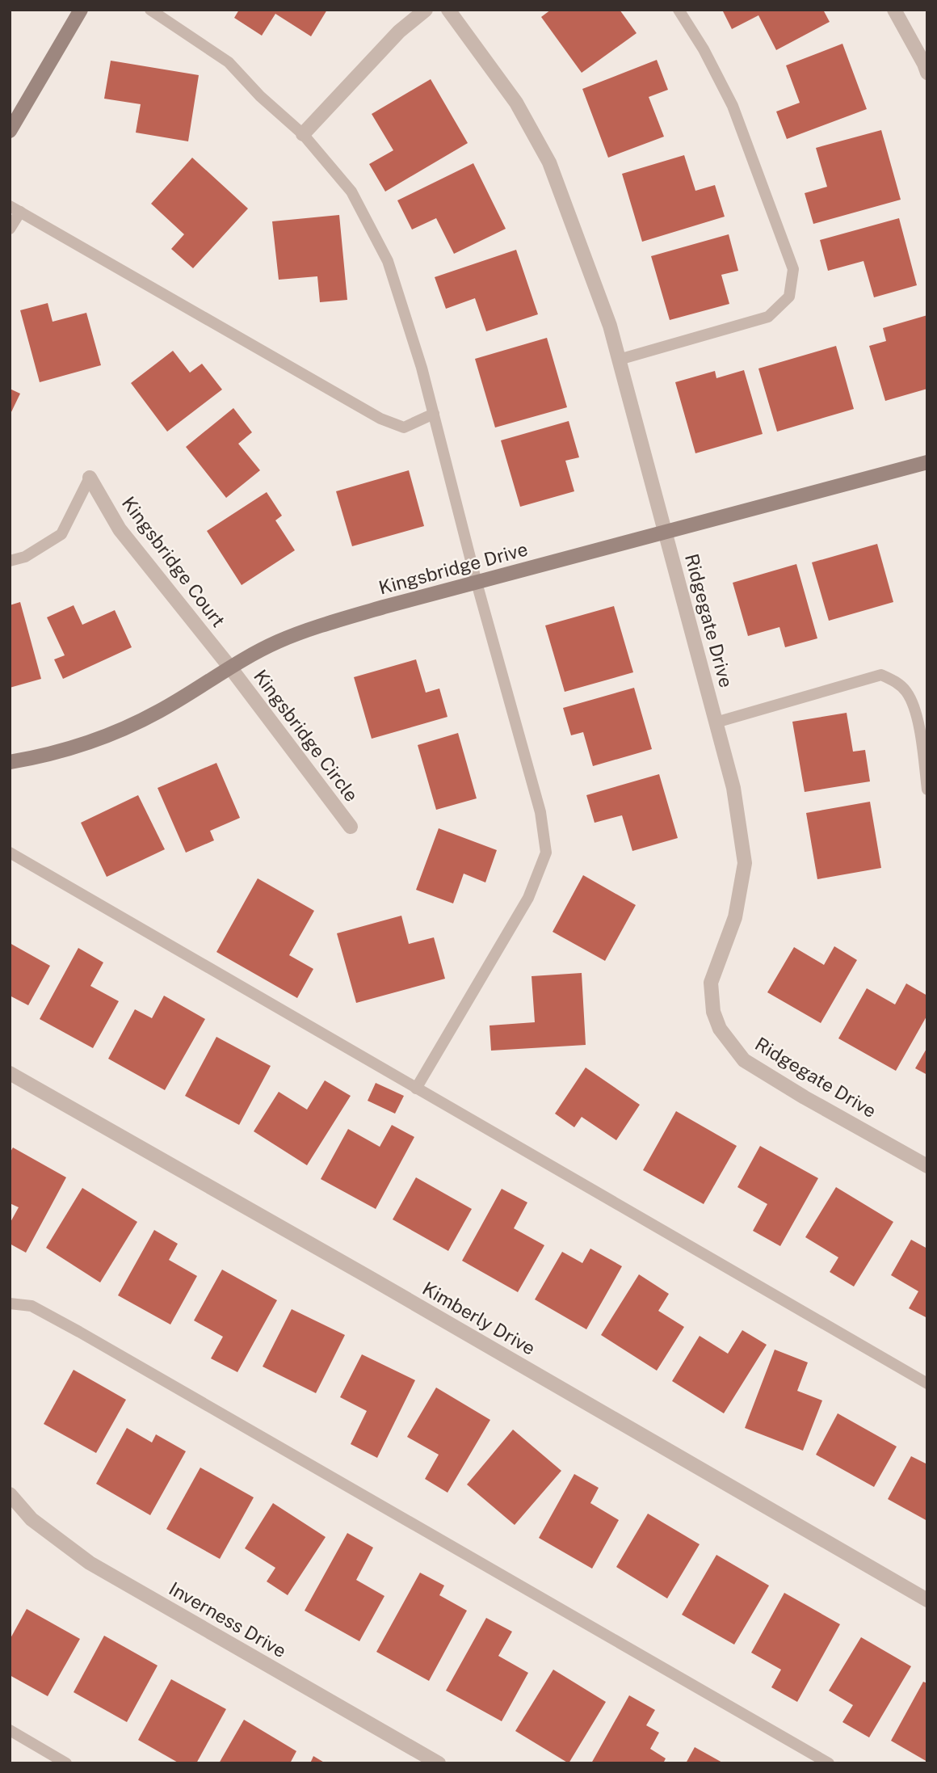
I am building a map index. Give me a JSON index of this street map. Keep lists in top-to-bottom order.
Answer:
{
  "streets": {
    "street": [
      "Kingsbridge Court",
      "Kingsbridge Drive",
      "Ridgegate Drive",
      "Kingsbridge Circle",
      "Kimberly Drive",
      "Inverness Drive"
    ]
  },
  "crossings": [
    ["Kingsbridge Court", "Kingsbridge Drive"],
    ["Kingsbridge Court", "Kingsbridge Circle"],
    ["Kingsbridge Drive", "Ridgegate Drive"],
    ["Kingsbridge Drive", "Kingsbridge Circle"]
  ]
}
